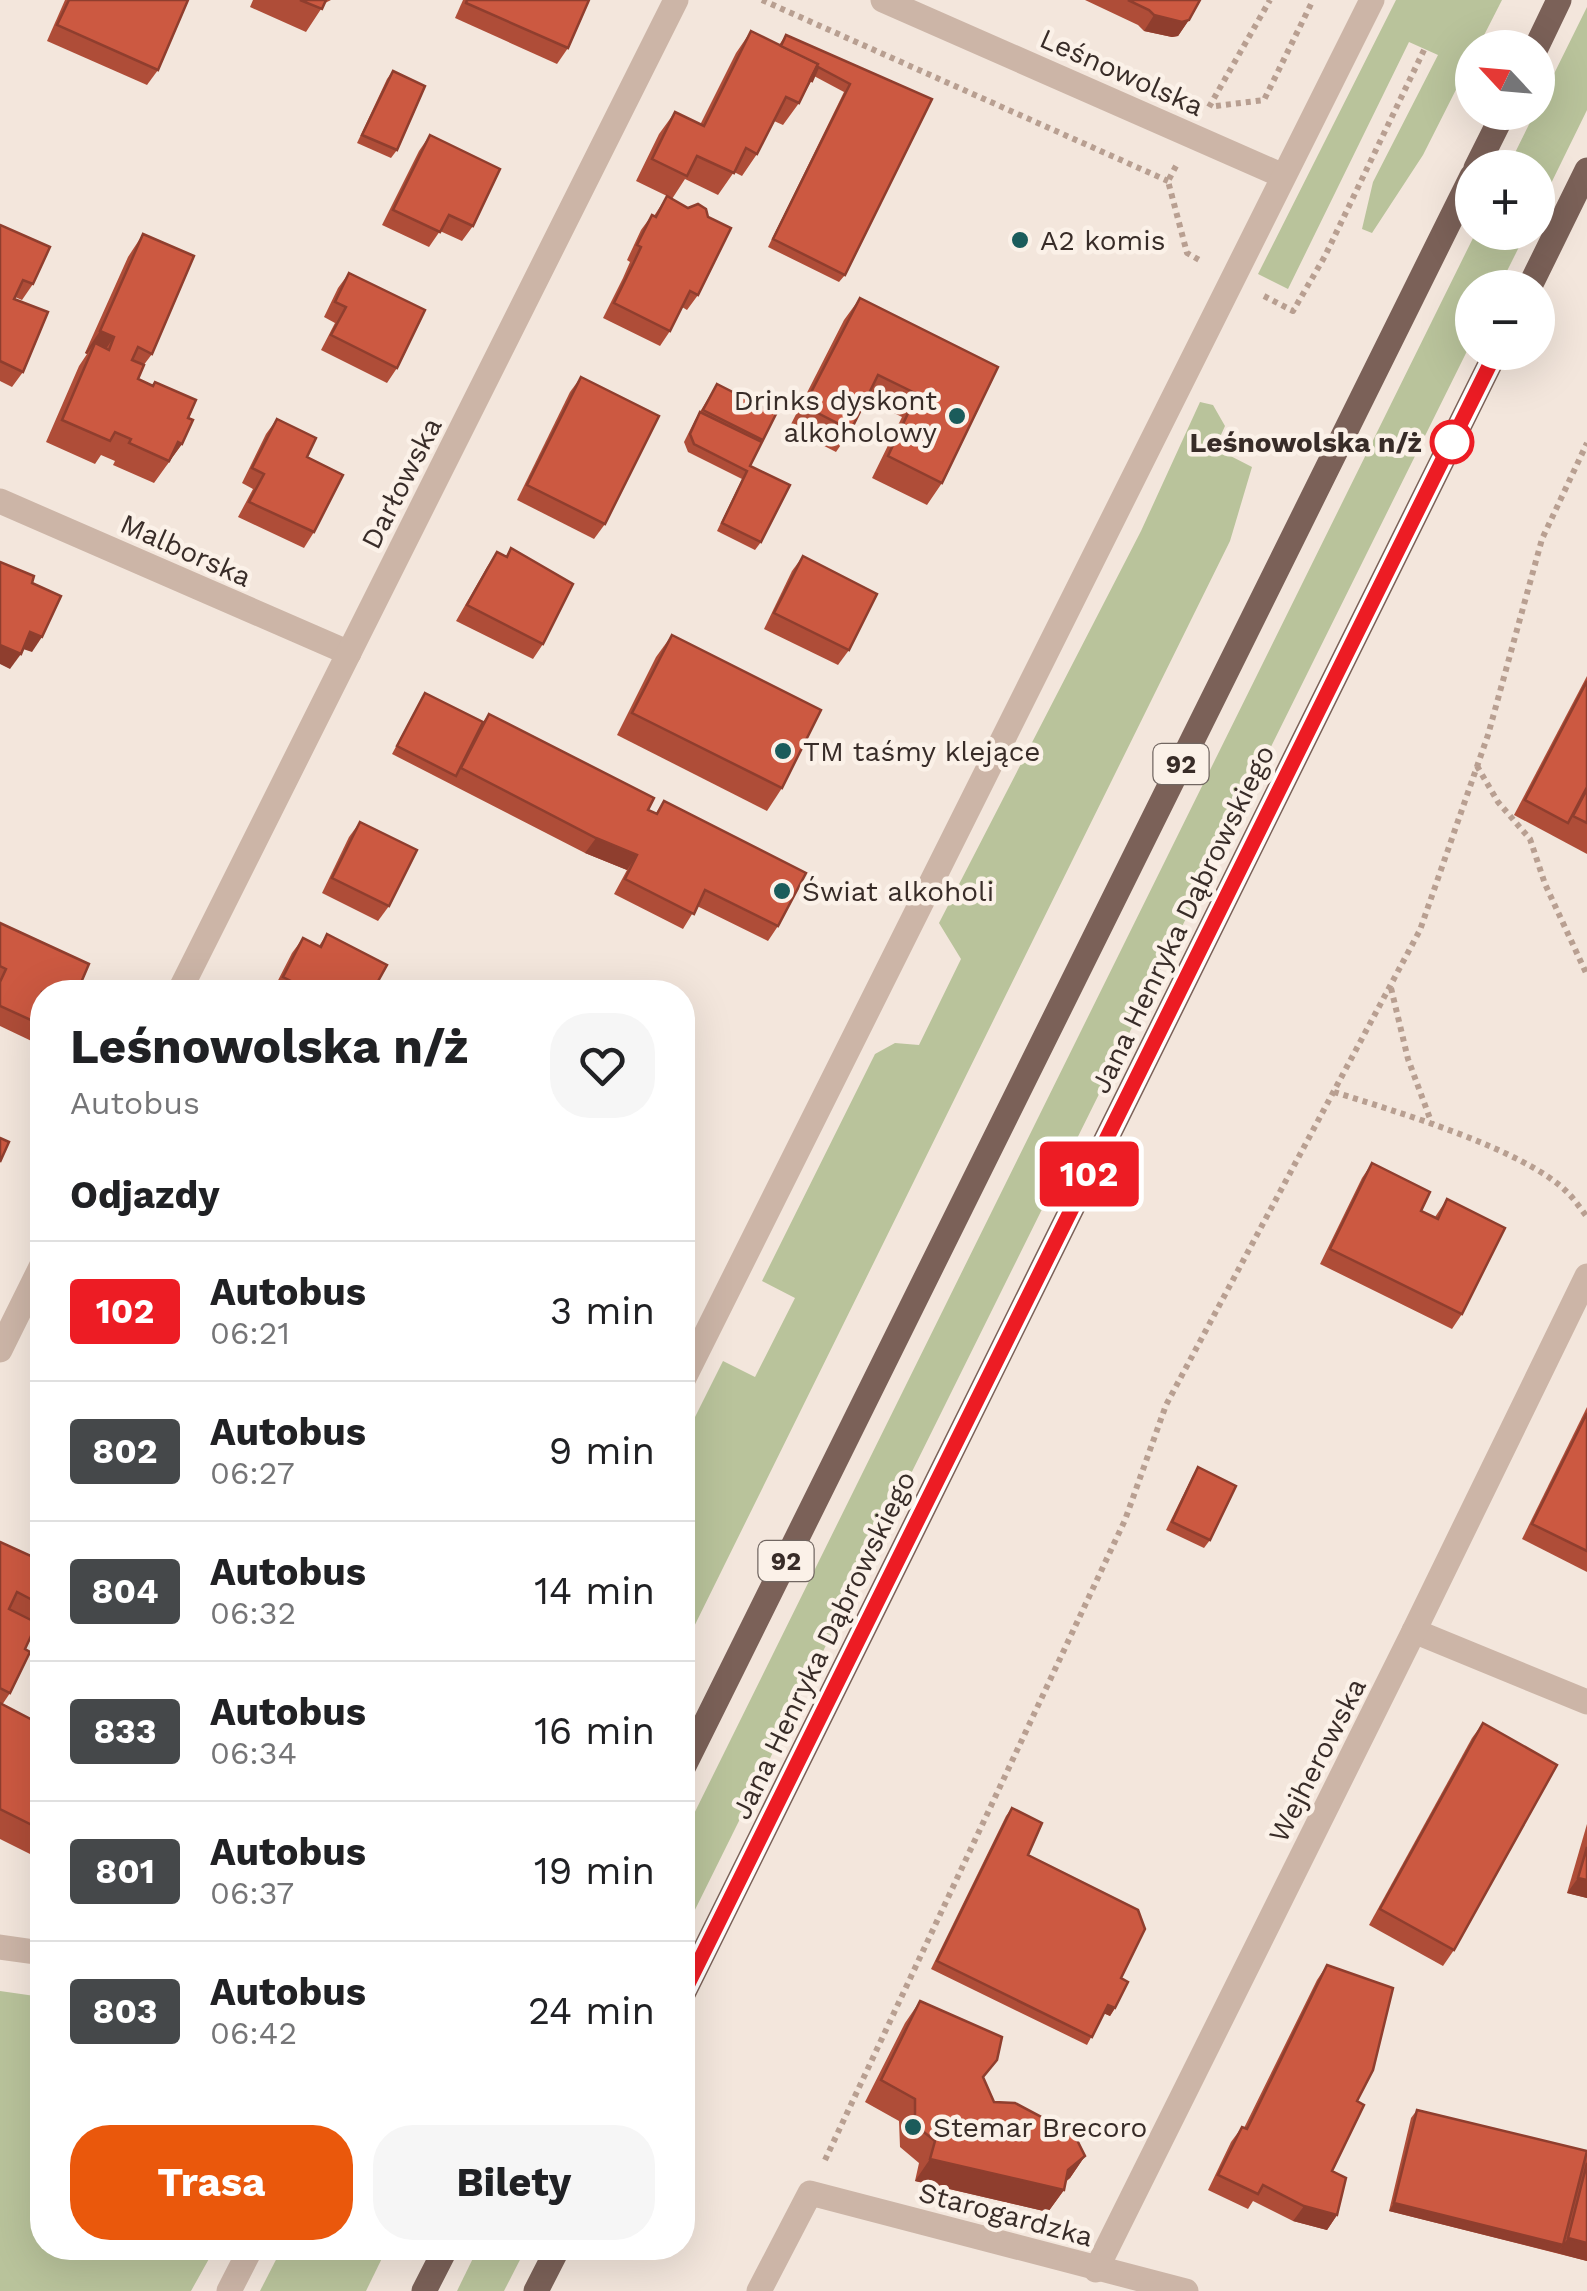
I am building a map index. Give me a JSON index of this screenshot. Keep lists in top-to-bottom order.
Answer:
{
  "streets": {
    "main road": ["92", "Jana Henryka Dąbrowskiego"],
    "street": [
      "Leśnowolska",
      "Darłowska",
      "Malborska",
      "Wejherowska",
      "Starogardzka"
    ]
  },
  "crossings": [
    ["Darłowska", "Malborska"],
    ["Wejherowska", "Starogardzka"]
  ],
  "places": [
    "A2 komis",
    "Drinks dyskont alkoholowy",
    "Leśnowolska n/ż",
    "TM taśmy klejące",
    "Świat alkoholi",
    "Stemar Brecoro"
  ],
  "lines": ["bus line 102"],
  "north": "top left",
  "page": {
    "on_map": "102",
    "map_buttons": ["+", "−"],
    "heading": [
      ["Leśnowolska n/ż", "Autobus"],
      "Odjazdy"
    ],
    "list": [
      {
        "mark": "102",
        "name": "Autobus",
        "note": "06:21",
        "value": "3 min"
      },
      {
        "mark": "802",
        "name": "Autobus",
        "note": "06:27",
        "value": "9 min"
      },
      {
        "mark": "804",
        "name": "Autobus",
        "note": "06:32",
        "value": "14 min"
      },
      {
        "mark": "833",
        "name": "Autobus",
        "note": "06:34",
        "value": "16 min"
      },
      {
        "mark": "801",
        "name": "Autobus",
        "note": "06:37",
        "value": "19 min"
      },
      {
        "mark": "803",
        "name": "Autobus",
        "note": "06:42",
        "value": "24 min"
      }
    ],
    "buttons": ["Trasa", "Bilety"]
  }
}
